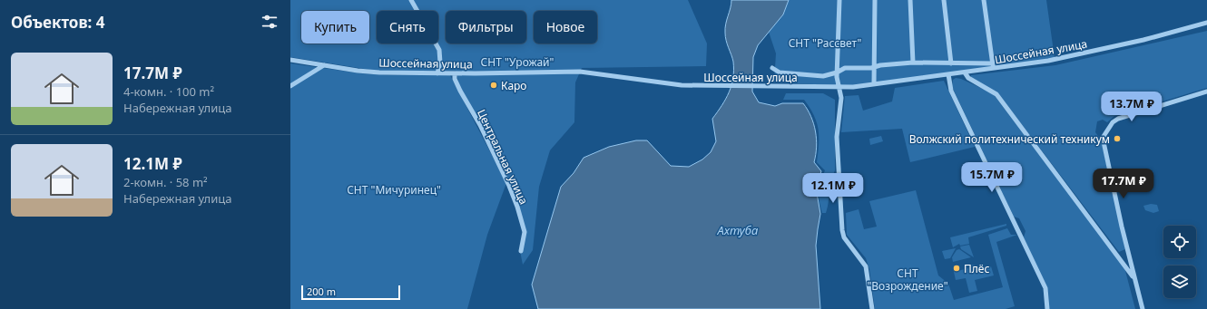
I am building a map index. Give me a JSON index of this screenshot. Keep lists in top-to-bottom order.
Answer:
{
  "streets": {
    "street": ["Шоссейная улица", "Центральная улица"]
  },
  "crossings": [
    ["Шоссейная улица", "Центральная улица"]
  ],
  "water": ["Ахтуба"],
  "parks": [
    "СНТ \"Рассвет\"",
    "СНТ \"Урожай\"",
    "СНТ \"Мичуринец\"",
    "СНТ \"Возрождение\""
  ],
  "places": ["Каро", "Волжский политехнический техникум", "Плёс"],
  "scale_bar": "200 m",
  "page": {
    "heading": "Объектов: 4",
    "chip": [
      "Купить",
      "Снять",
      "Фильтры",
      "Новое"
    ],
    "list": [
      {
        "name": "17.7M ₽",
        "note": "4-комн. · 100 m² · Набережная улица"
      },
      {
        "name": "12.1M ₽",
        "note": "2-комн. · 58 m² · Набережная улица"
      }
    ],
    "price": [
      "13.7M ₽",
      "15.7M ₽",
      "17.7M ₽",
      "12.1M ₽"
    ],
    "scale": "200 m"
  }
}
